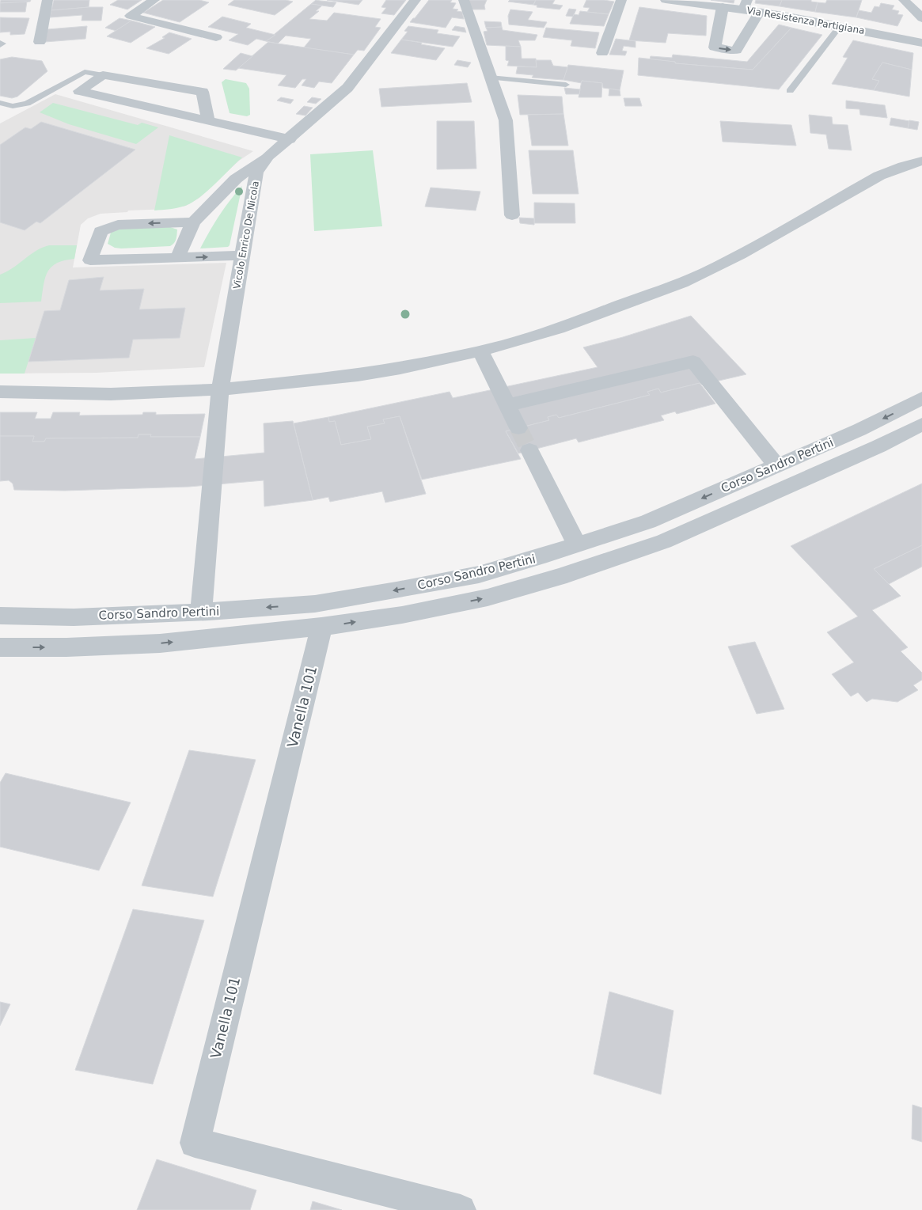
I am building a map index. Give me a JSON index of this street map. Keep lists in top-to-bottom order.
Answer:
{
  "streets": {
    "street": [
      "Via Resistenza Partigiana",
      "Vicolo Enrico De Nicola",
      "Corso Sandro Pertini",
      "Vanella 101"
    ]
  },
  "crossings": [
    ["Vicolo Enrico De Nicola", "Corso Sandro Pertini"],
    ["Corso Sandro Pertini", "Vanella 101"]
  ]
}
